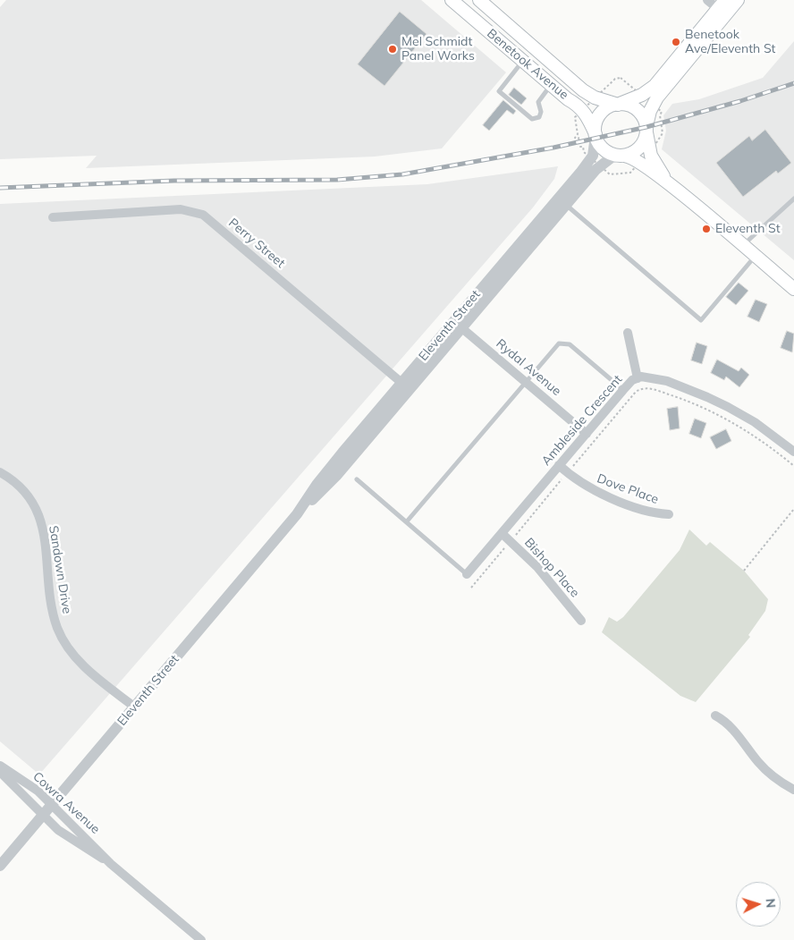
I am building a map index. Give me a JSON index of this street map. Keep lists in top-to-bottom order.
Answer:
{
  "streets": {
    "main road": ["Benetook Avenue"],
    "street": [
      "Perry Street",
      "Eleventh Street",
      "Rydal Avenue",
      "Ambleside Crescent",
      "Dove Place",
      "Bishop Place",
      "Sandown Drive",
      "Cowra Avenue"
    ]
  },
  "crossings": [
    ["Benetook Avenue", "Eleventh Street"],
    ["Perry Street", "Eleventh Street"],
    ["Eleventh Street", "Rydal Avenue"],
    ["Eleventh Street", "Sandown Drive"],
    ["Eleventh Street", "Cowra Avenue"],
    ["Rydal Avenue", "Ambleside Crescent"],
    ["Ambleside Crescent", "Dove Place"],
    ["Ambleside Crescent", "Bishop Place"]
  ],
  "places": ["Benetook Ave/Eleventh St", "Mel Schmidt Panel Works", "Eleventh St"],
  "north": "right"
}
